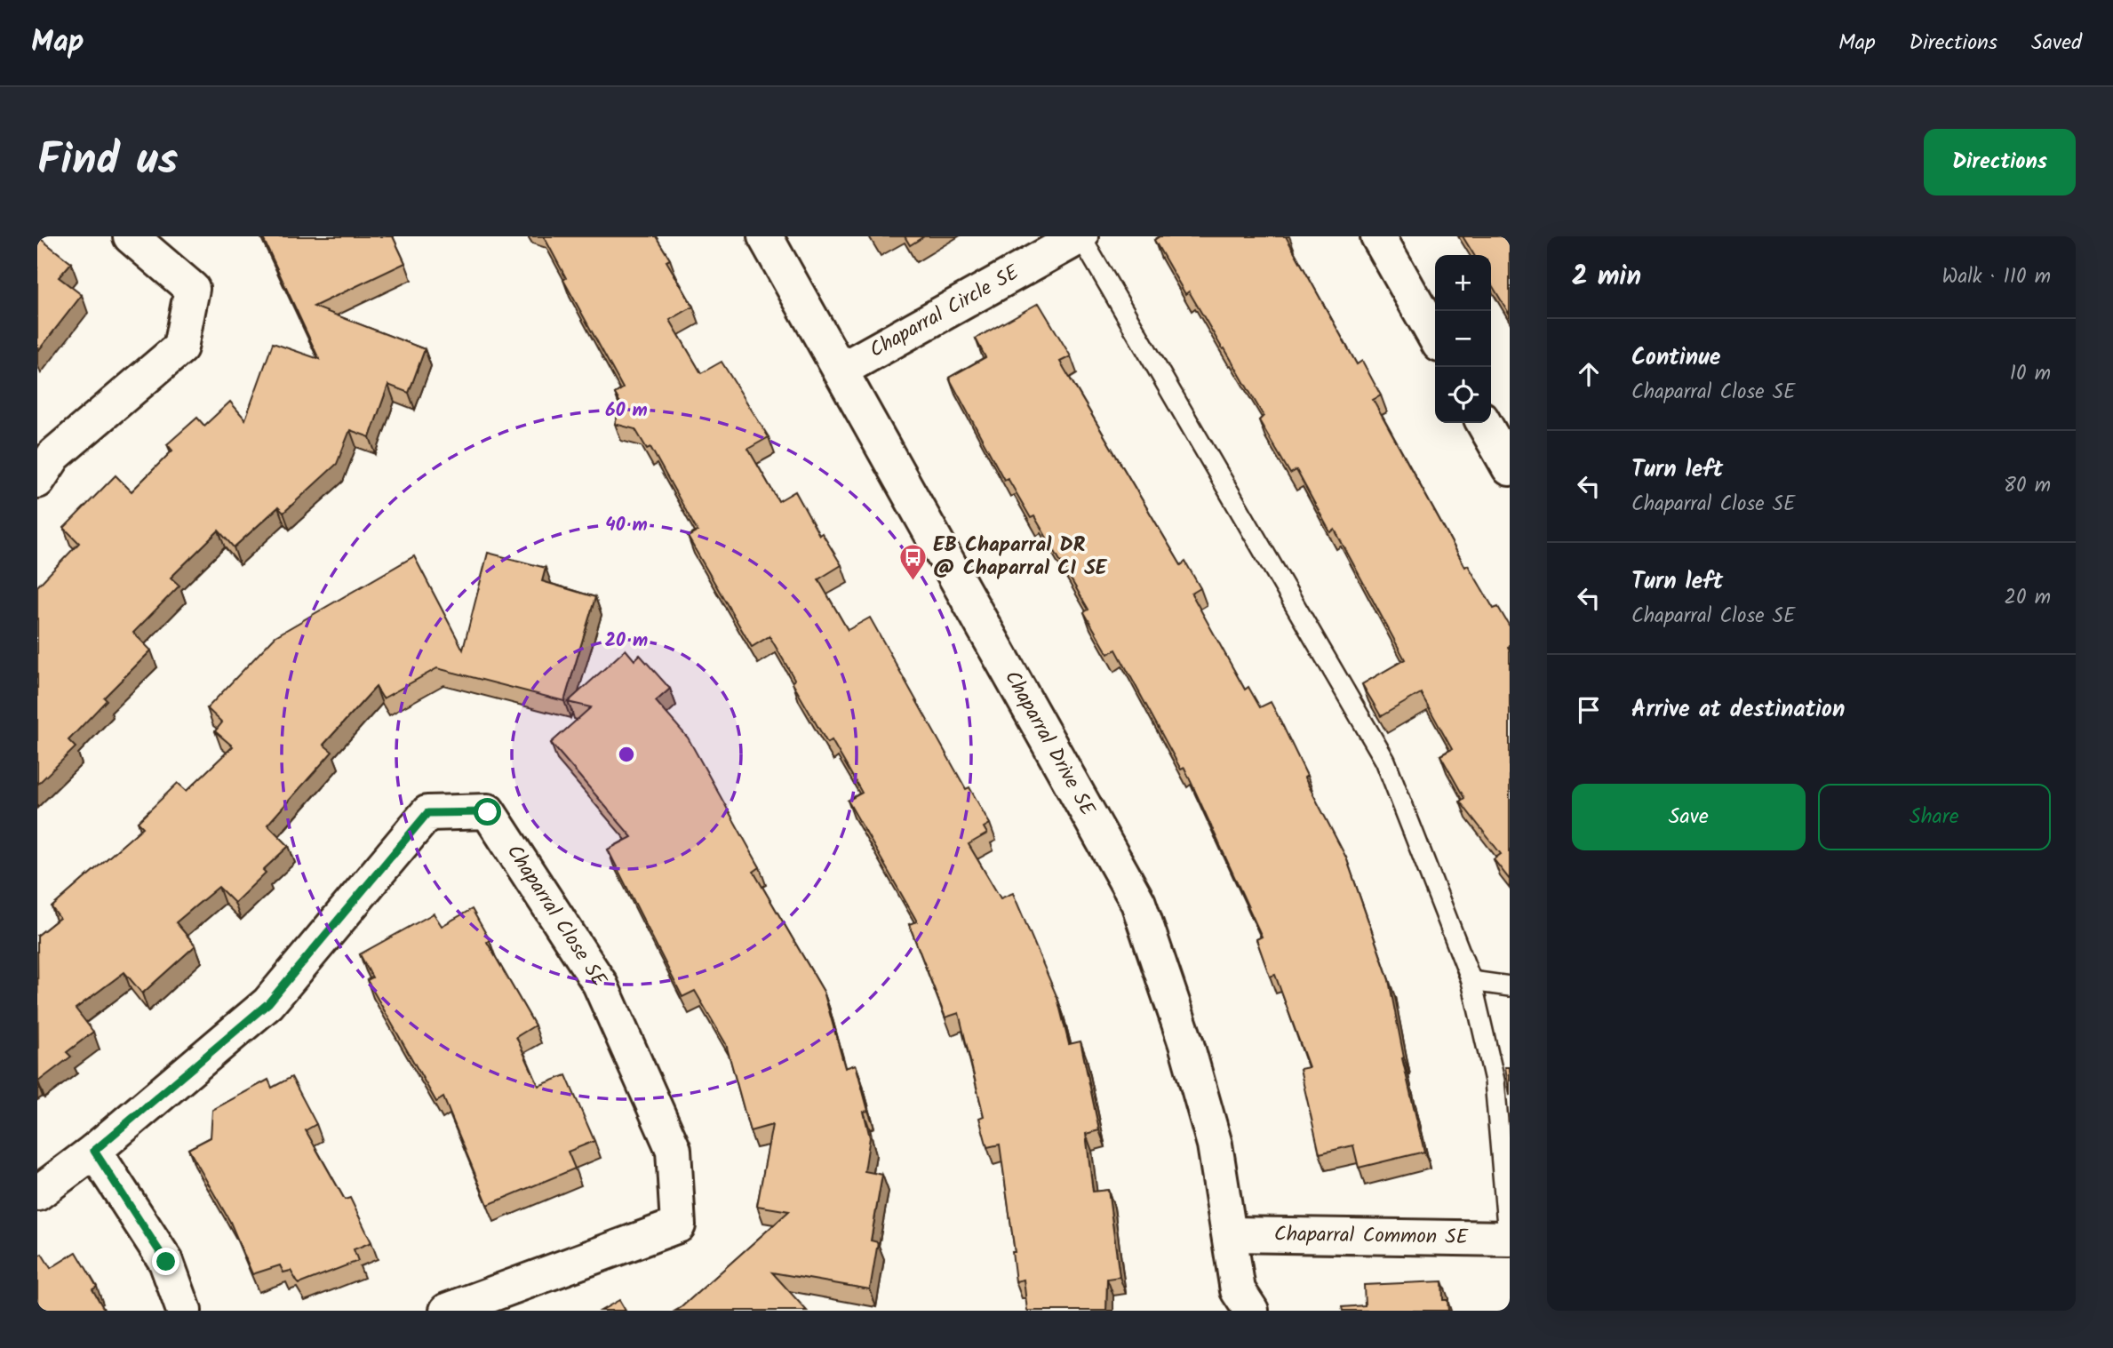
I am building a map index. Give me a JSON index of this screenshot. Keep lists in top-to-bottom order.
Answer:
{
  "streets": {
    "street": [
      "Chaparral Circle SE",
      "Chaparral Drive SE",
      "Chaparral Close SE",
      "Chaparral Common SE"
    ]
  },
  "crossings": [
    ["Chaparral Circle SE", "Chaparral Drive SE"],
    ["Chaparral Drive SE", "Chaparral Common SE"]
  ],
  "places": {
    "bus stop": ["EB Chaparral DR @ Chaparral CI SE"]
  },
  "page": {
    "header": "Map",
    "nav": ["Map", "Directions", "Saved"],
    "title": "Find us",
    "buttons": [
      "Directions",
      ["Save", "Share"]
    ],
    "heading": ["2 min", "Walk · 110 m"],
    "map_buttons": ["+", "−"],
    "list": [
      ["Continue", "Chaparral Close SE", "10 m"],
      ["Turn left", "Chaparral Close SE", "80 m"],
      ["Turn left", "Chaparral Close SE", "20 m"],
      "Arrive at destination"
    ]
  },
  "rings": ["60 m", "40 m", "20 m"]
}
